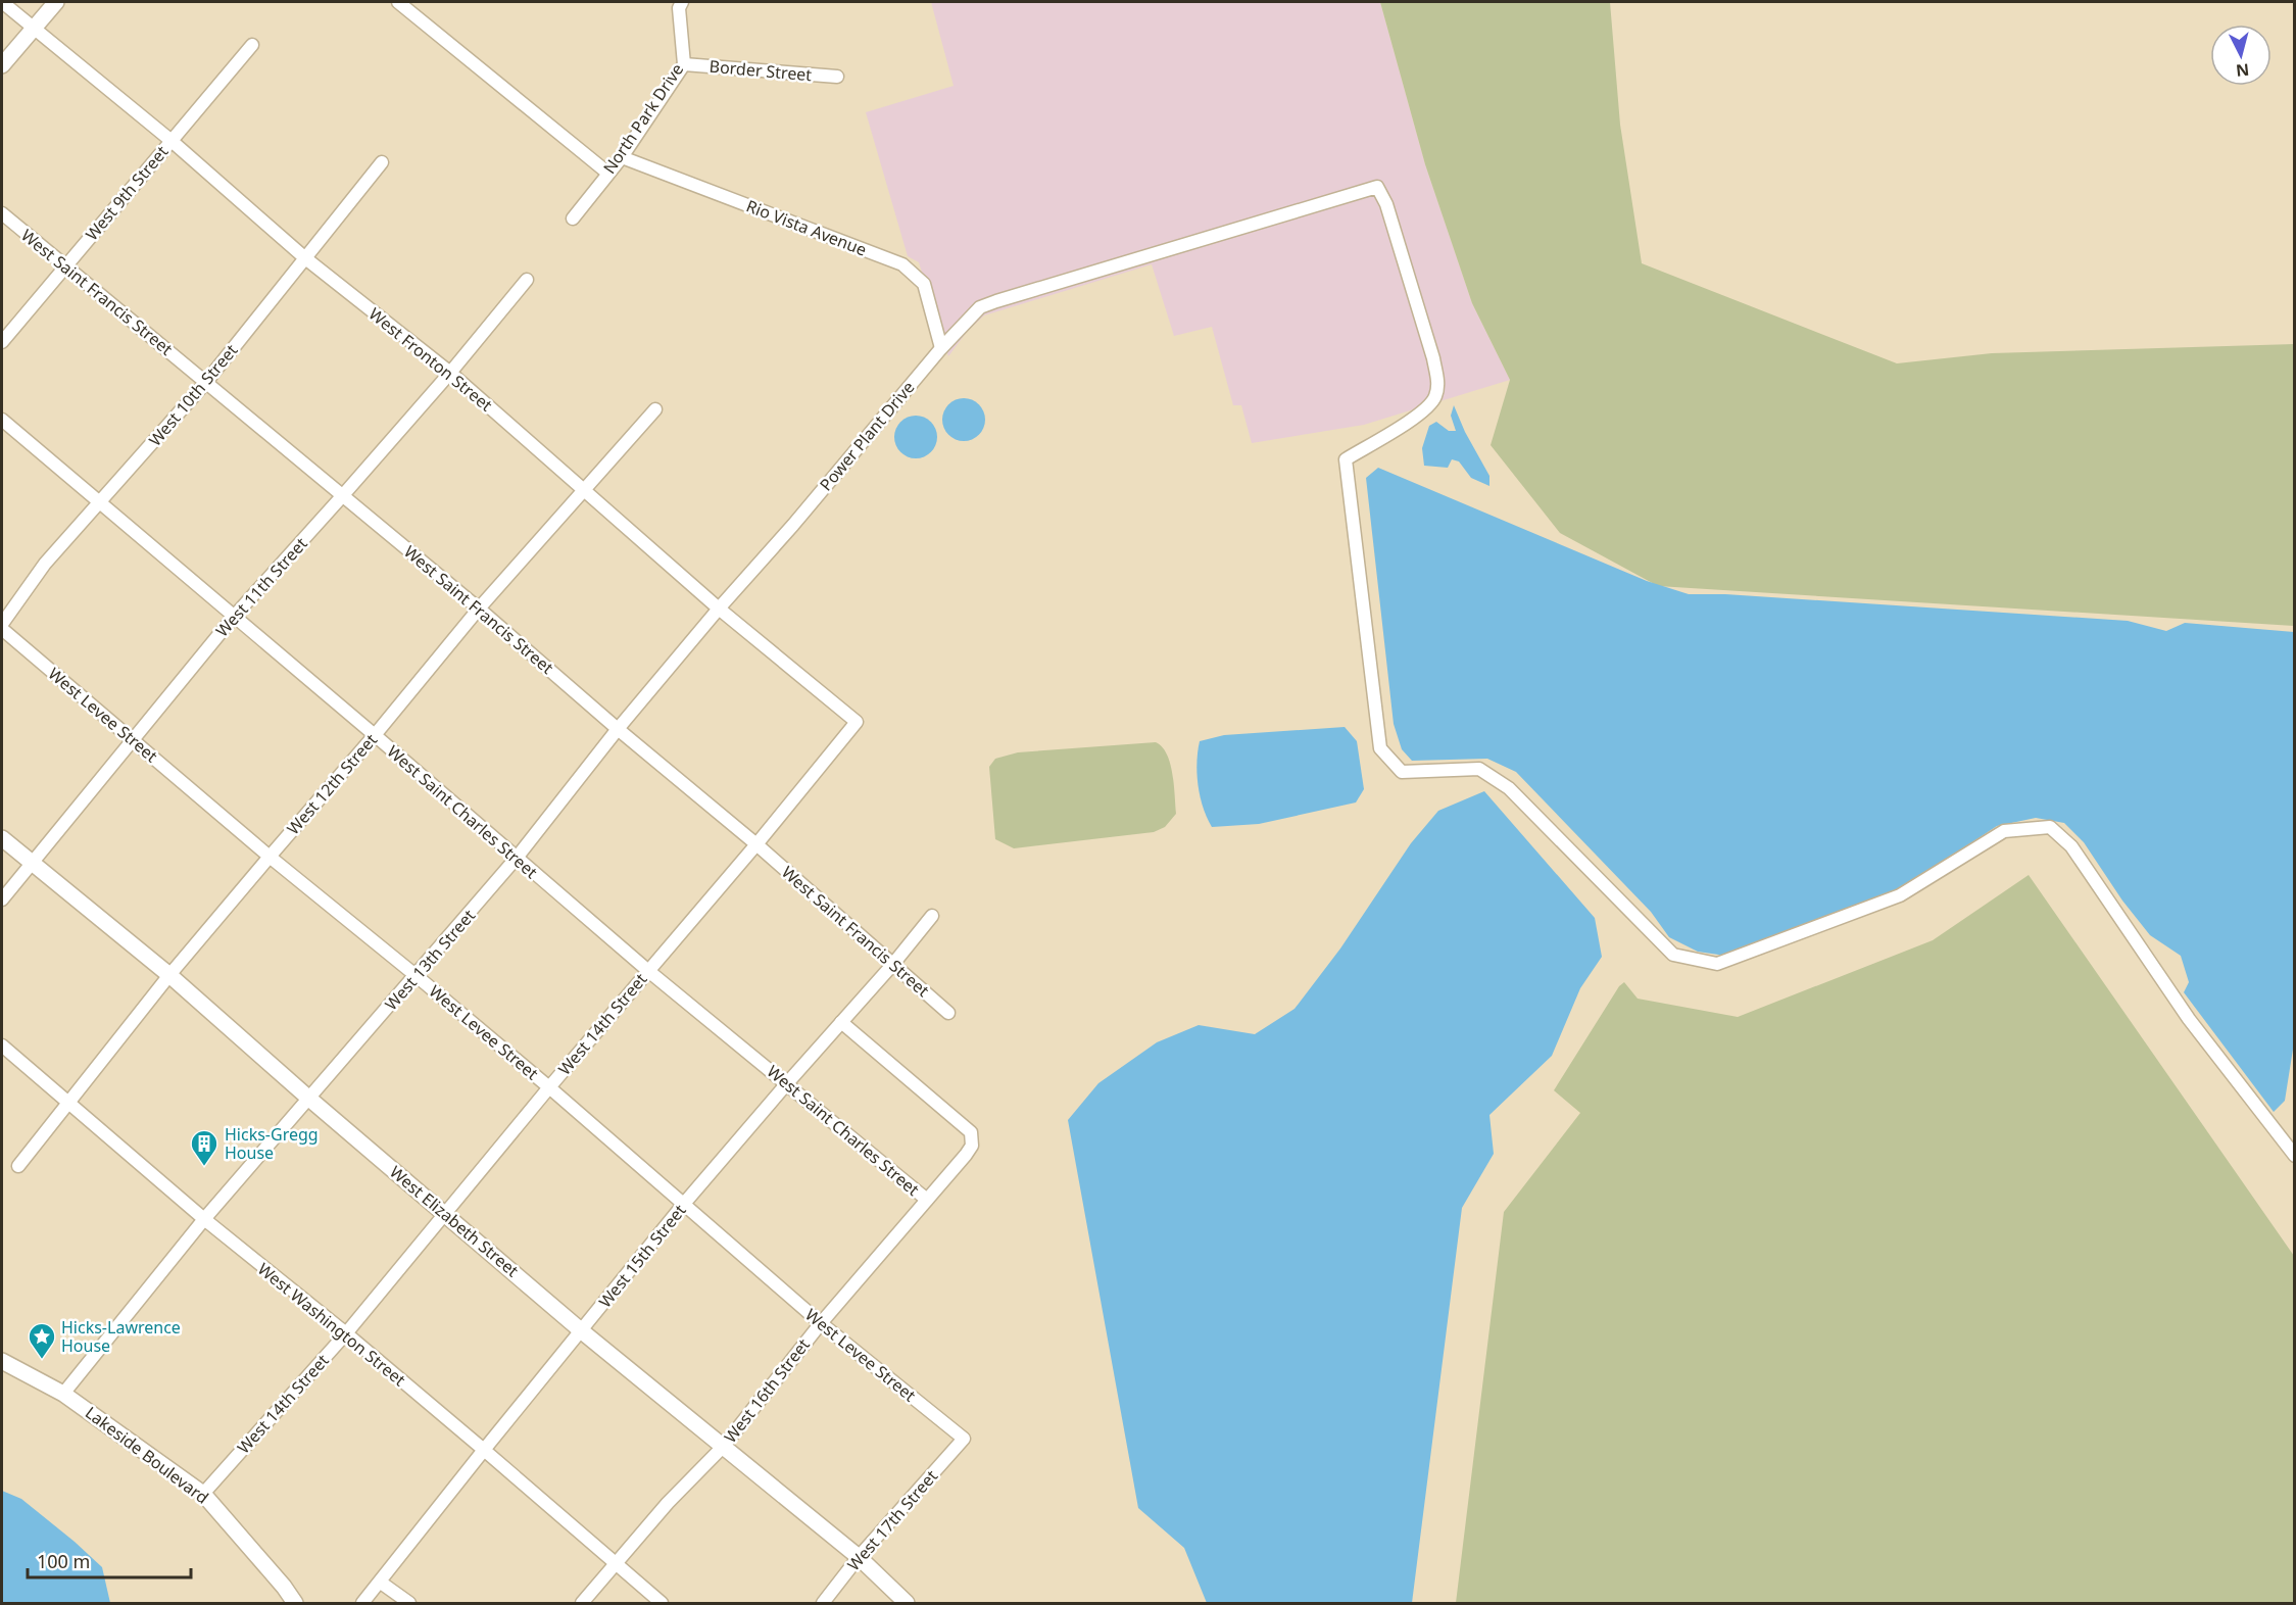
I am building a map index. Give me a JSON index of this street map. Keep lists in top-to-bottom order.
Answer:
{
  "streets": {
    "street": [
      "Border Street",
      "North Park Drive",
      "West 9th Street",
      "Rio Vista Avenue",
      "West Saint Francis Street",
      "West Fronton Street",
      "West 10th Street",
      "Power Plant Drive",
      "West 11th Street",
      "West Levee Street",
      "West 12th Street",
      "West Saint Charles Street",
      "West 13th Street",
      "West 14th Street",
      "West Elizabeth Street",
      "West 15th Street",
      "West Washington Street",
      "West 16th Street",
      "Lakeside Boulevard",
      "West 17th Street"
    ]
  },
  "crossings": [
    ["Border Street", "North Park Drive"],
    ["North Park Drive", "Rio Vista Avenue"],
    ["West 9th Street", "West Saint Francis Street"],
    ["West 9th Street", "West Fronton Street"],
    ["Rio Vista Avenue", "Power Plant Drive"],
    ["West Saint Francis Street", "West 10th Street"],
    ["West Saint Francis Street", "West 11th Street"],
    ["West Saint Francis Street", "West 12th Street"],
    ["West Saint Francis Street", "West 13th Street"],
    ["West Saint Francis Street", "West 14th Street"],
    ["West Saint Francis Street", "West 15th Street"],
    ["West Fronton Street", "West 10th Street"],
    ["West Fronton Street", "West 11th Street"],
    ["West Fronton Street", "West 12th Street"],
    ["West Fronton Street", "West 13th Street"],
    ["West Fronton Street", "West 14th Street"],
    ["West 10th Street", "West Levee Street"],
    ["West 10th Street", "West Saint Charles Street"],
    ["Power Plant Drive", "West 13th Street"],
    ["West 11th Street", "West Levee Street"],
    ["West 11th Street", "West Saint Charles Street"],
    ["West 11th Street", "West Elizabeth Street"],
    ["West Levee Street", "West 12th Street"],
    ["West Levee Street", "West 13th Street"],
    ["West Levee Street", "West 14th Street"],
    ["West Levee Street", "West 15th Street"],
    ["West Levee Street", "West 16th Street"],
    ["West Levee Street", "West 17th Street"],
    ["West 12th Street", "West Saint Charles Street"],
    ["West 12th Street", "West Elizabeth Street"],
    ["West 12th Street", "West Washington Street"],
    ["West Saint Charles Street", "West 13th Street"],
    ["West Saint Charles Street", "West 14th Street"],
    ["West Saint Charles Street", "West 15th Street"],
    ["West Saint Charles Street", "West 16th Street"],
    ["West 13th Street", "West Elizabeth Street"],
    ["West 13th Street", "West Washington Street"],
    ["West 13th Street", "Lakeside Boulevard"],
    ["West 14th Street", "West Elizabeth Street"],
    ["West 14th Street", "West Washington Street"],
    ["West 14th Street", "Lakeside Boulevard"],
    ["West Elizabeth Street", "West 15th Street"],
    ["West Elizabeth Street", "West 16th Street"],
    ["West Elizabeth Street", "West 17th Street"],
    ["West 15th Street", "West Washington Street"],
    ["West 15th Street", "West 16th Street"],
    ["West Washington Street", "West 16th Street"]
  ],
  "places": {
    "building": ["Hicks-Gregg House"],
    "place": ["Hicks-Lawrence House"]
  },
  "scale_bar": "100 m",
  "north": "bottom"
}
